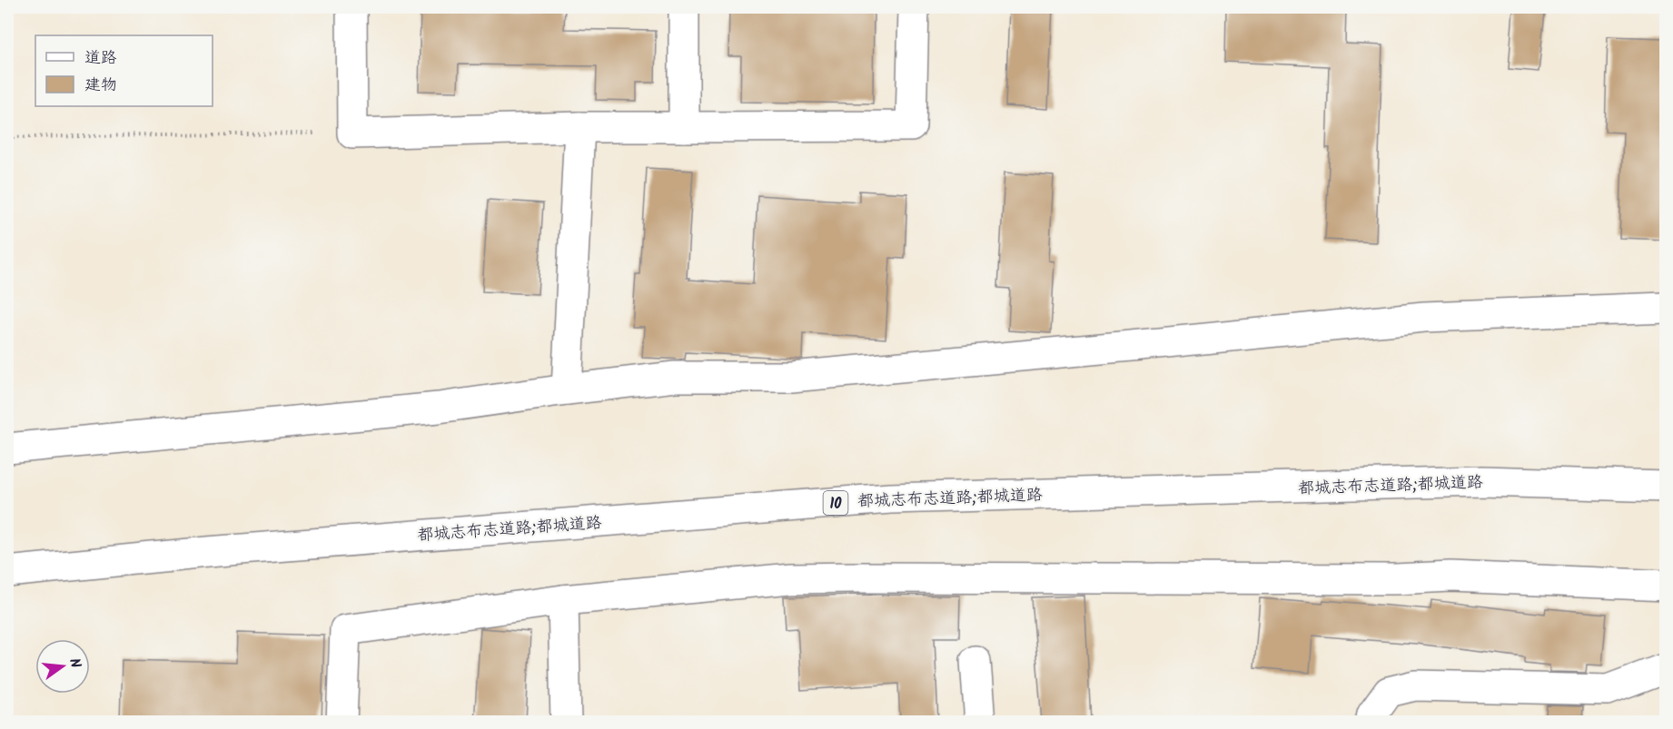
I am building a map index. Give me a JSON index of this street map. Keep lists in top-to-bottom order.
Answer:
{
  "streets": {
    "main road": ["都城志布志道路;都城道路", "10"]
  },
  "legend": ["道路", "建物"],
  "north": "right"
}
